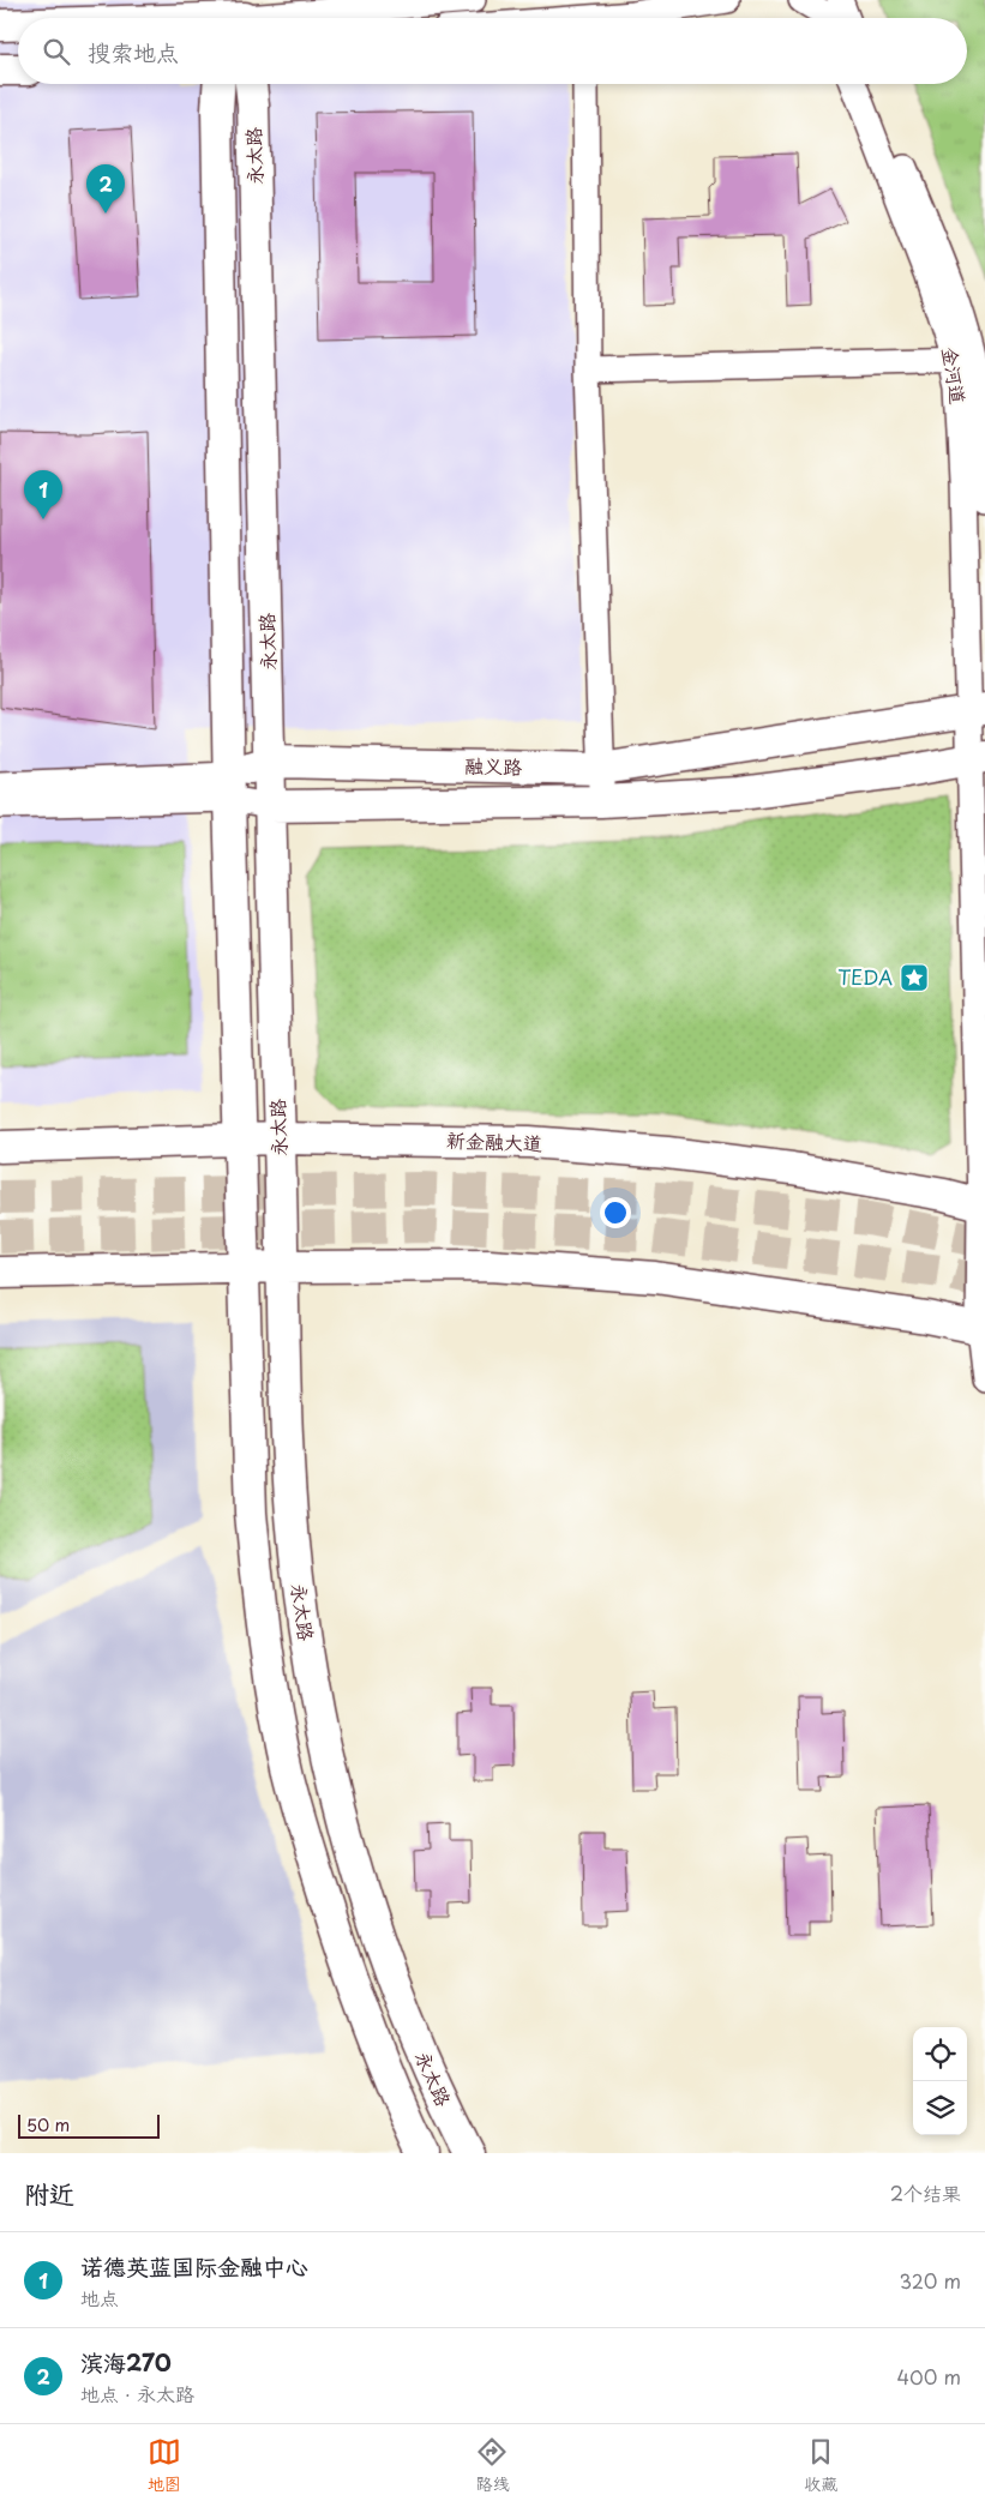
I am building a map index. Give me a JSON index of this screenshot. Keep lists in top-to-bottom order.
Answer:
{
  "streets": {
    "main road": ["永太路", "融义路", "新金融大道"],
    "street": ["金河道"]
  },
  "crossings": [
    ["永太路", "融义路"],
    ["永太路", "新金融大道"],
    ["金河道", "融义路"]
  ],
  "places": {
    "place": ["TEDA"]
  },
  "scale_bar": "50 m",
  "page": {
    "search": "搜索地点",
    "pins": ["2", "1"],
    "scale": "50 m",
    "heading": ["附近", "2个结果"],
    "list": [
      {
        "mark": "1",
        "name": "诺德英蓝国际金融中心",
        "note": "地点",
        "value": "320 m"
      },
      {
        "mark": "2",
        "name": "滨海270",
        "note": "地点 · 永太路",
        "value": "400 m"
      }
    ],
    "nav": ["地图", "路线", "收藏"]
  }
}
